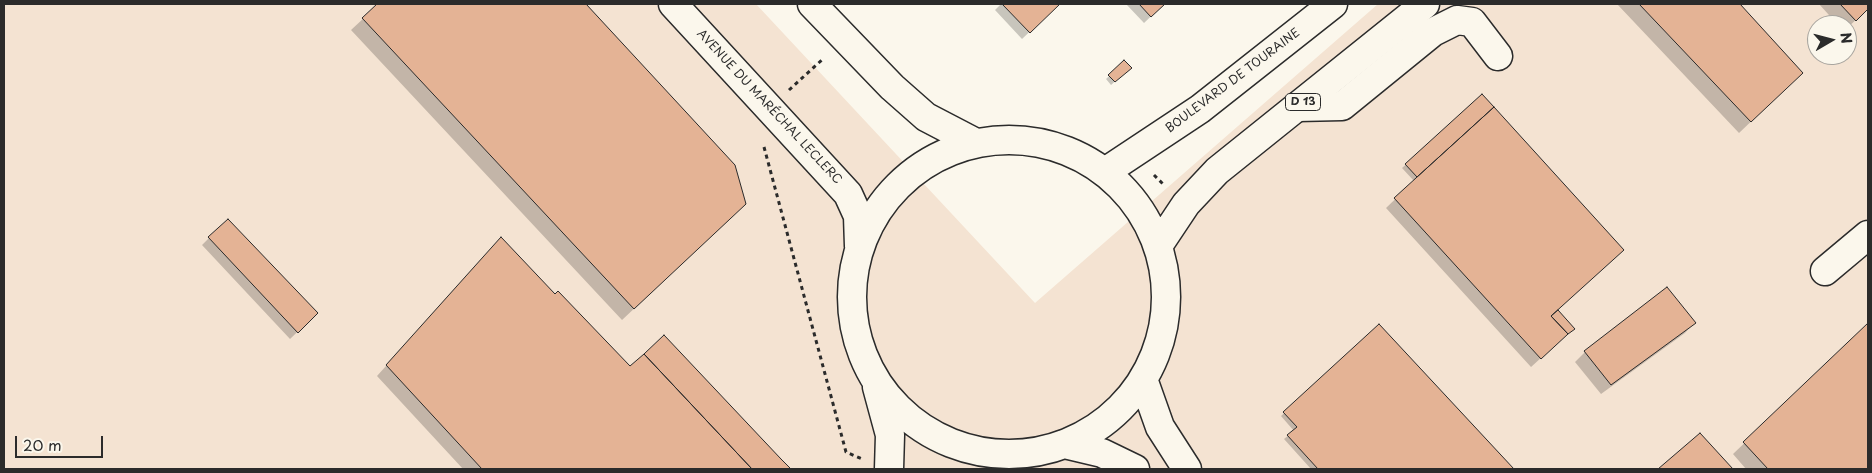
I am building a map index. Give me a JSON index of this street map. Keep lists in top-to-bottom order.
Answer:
{
  "streets": {
    "main road": ["BOULEVARD DE TOURAINE", "D 13", "AVENUE DU MARÉCHAL LECLERC"]
  },
  "scale_bar": "20 m",
  "north": "right"
}
